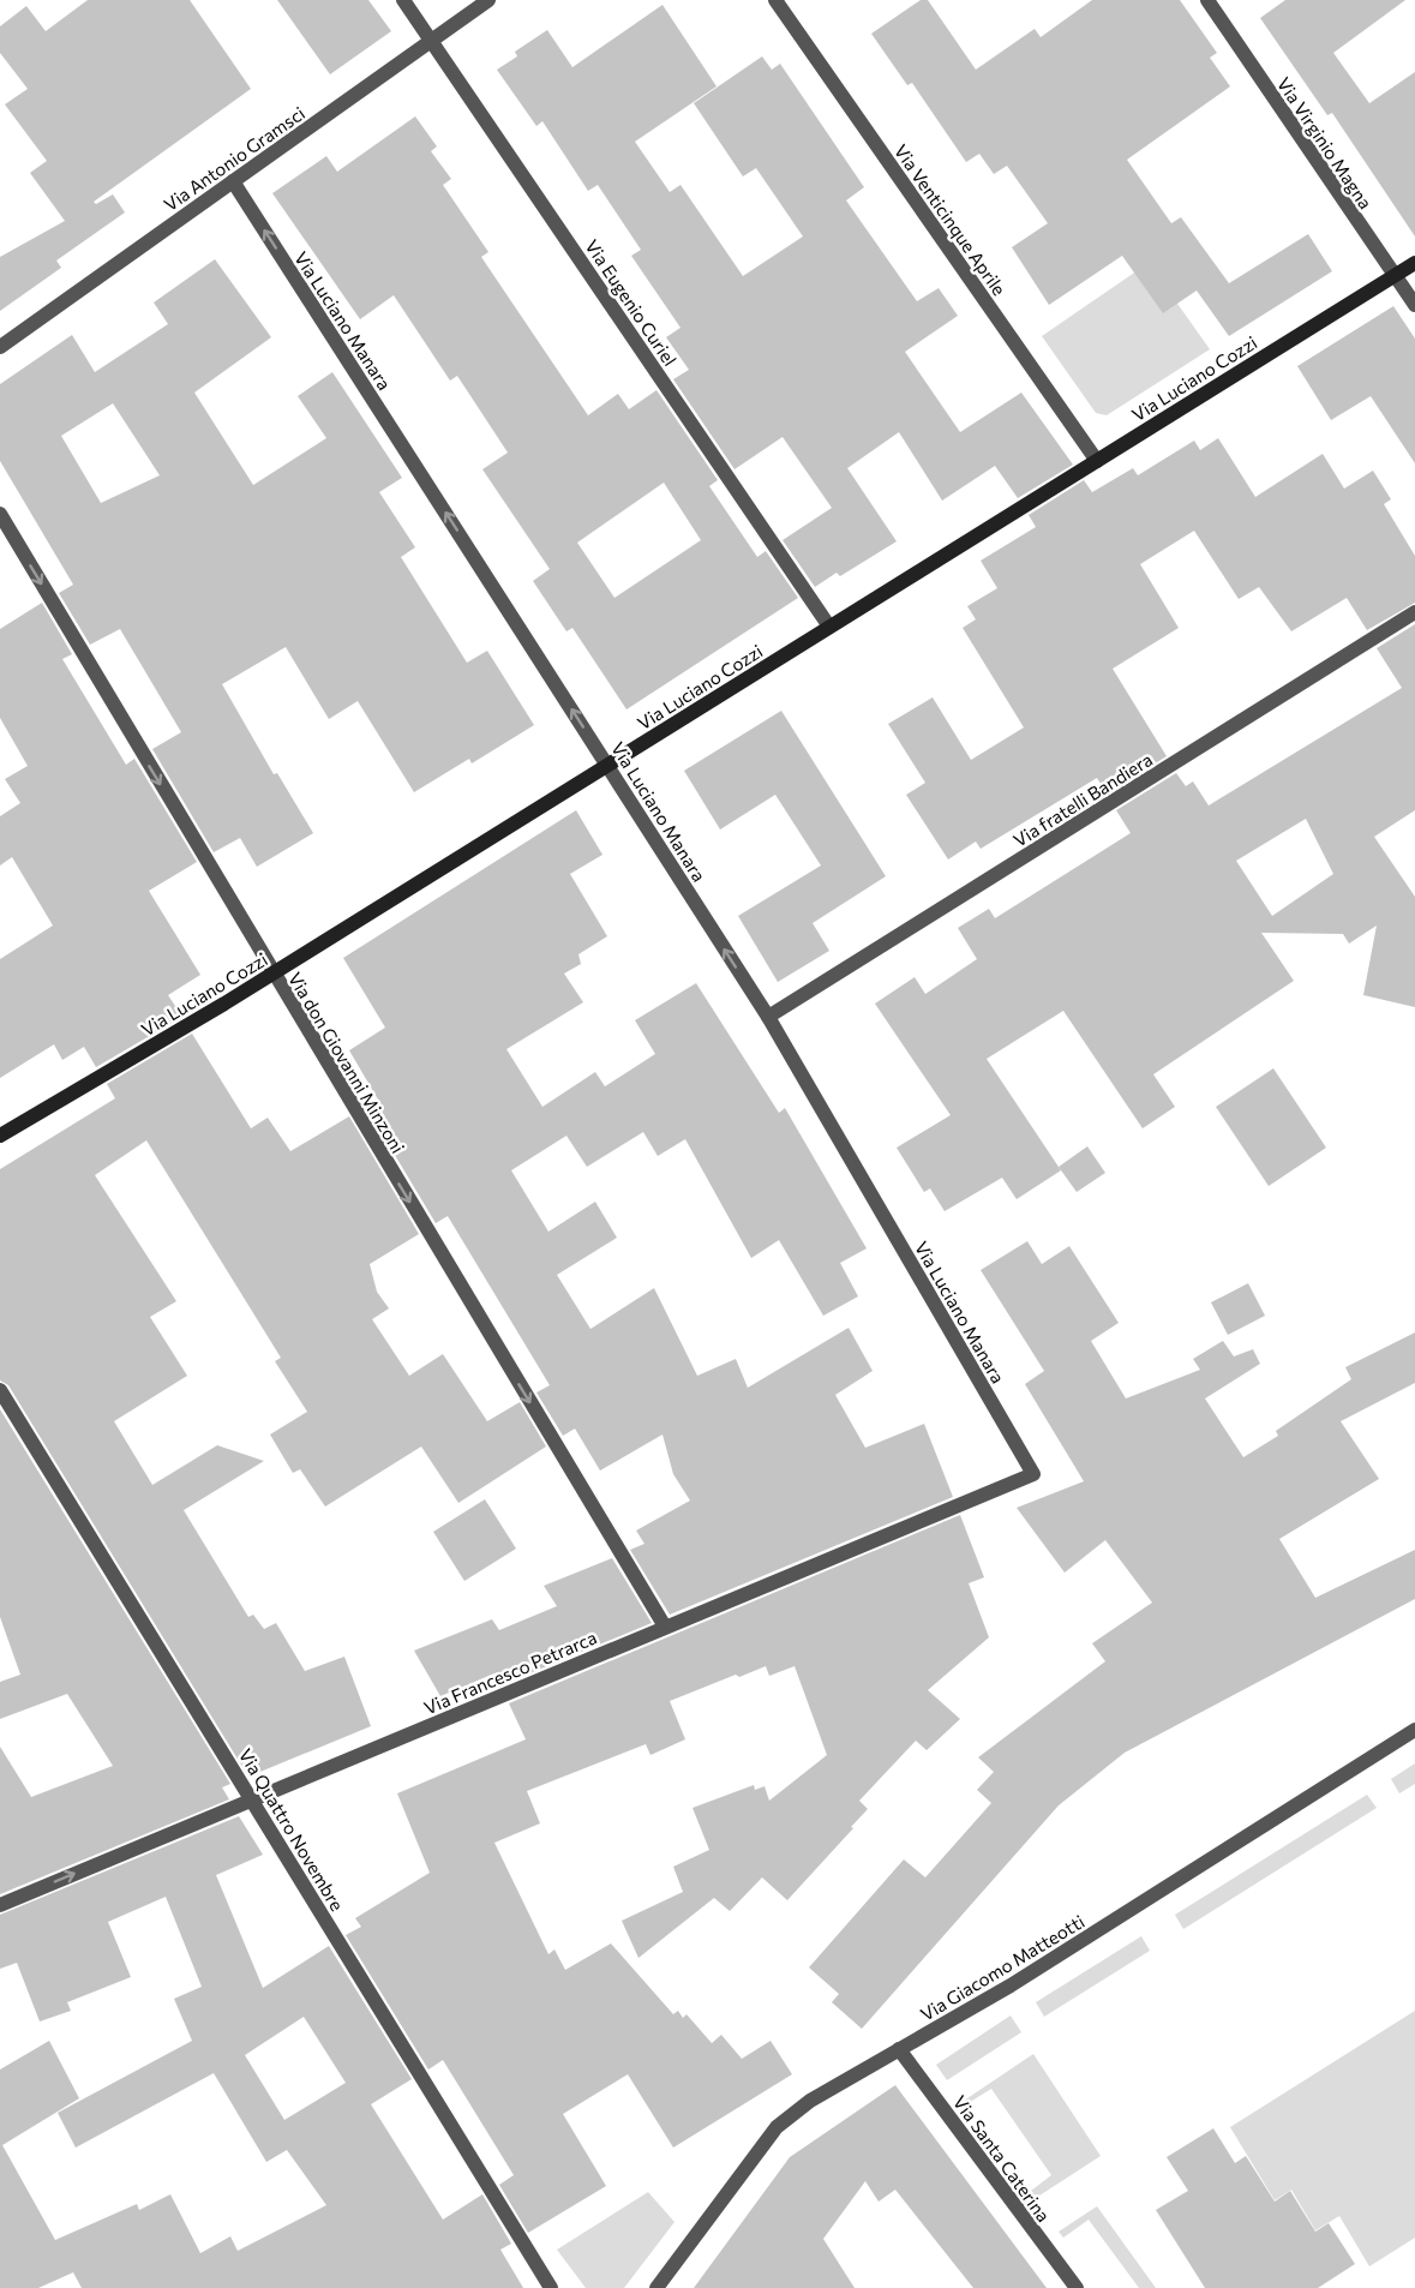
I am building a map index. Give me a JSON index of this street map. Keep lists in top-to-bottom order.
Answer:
{
  "streets": {
    "street": [
      "Via Virginio Magna",
      "Via Antonio Gramsci",
      "Via Venticinque Aprile",
      "Via Eugenio Curiel",
      "Via Luciano Manara",
      "Via Luciano Cozzi",
      "Via fratelli Bandiera",
      "Via don Giovanni Minzoni",
      "Via Francesco Petrarca",
      "Via Quattro Novembre",
      "Via Giacomo Matteotti",
      "Via Santa Caterina"
    ]
  },
  "crossings": [
    ["Via Virginio Magna", "Via Luciano Cozzi"],
    ["Via Antonio Gramsci", "Via Eugenio Curiel"],
    ["Via Antonio Gramsci", "Via Luciano Manara"],
    ["Via Venticinque Aprile", "Via Luciano Cozzi"],
    ["Via Eugenio Curiel", "Via Luciano Cozzi"],
    ["Via Luciano Manara", "Via Luciano Cozzi"],
    ["Via Luciano Manara", "Via fratelli Bandiera"],
    ["Via Luciano Manara", "Via Francesco Petrarca"],
    ["Via Luciano Cozzi", "Via don Giovanni Minzoni"],
    ["Via don Giovanni Minzoni", "Via Francesco Petrarca"],
    ["Via Francesco Petrarca", "Via Quattro Novembre"],
    ["Via Giacomo Matteotti", "Via Santa Caterina"]
  ],
  "one_way": ["Via Luciano Manara", "Via don Giovanni Minzoni"]
}
